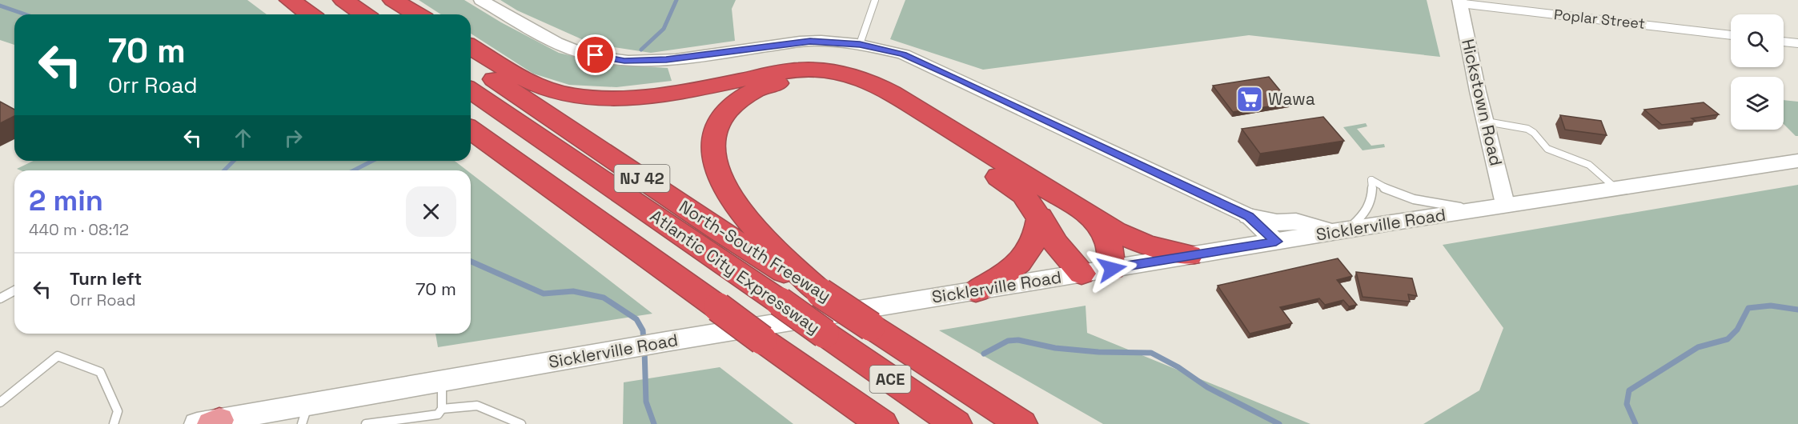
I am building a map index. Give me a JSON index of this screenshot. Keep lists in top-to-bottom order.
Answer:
{
  "streets": {
    "highway": [
      "NJ 42",
      "North-South Freeway",
      "Atlantic City Expressway",
      "ACE"
    ],
    "main road": ["Sicklerville Road"],
    "street": ["Poplar Street", "Hickstown Road"]
  },
  "crossings": [
    ["Poplar Street", "Hickstown Road"],
    ["Hickstown Road", "Sicklerville Road"]
  ],
  "places": {
    "supermarket": ["Wawa"]
  },
  "page": {
    "turn": ["70 m", "Orr Road"],
    "heading": ["2 min", "440 m · 08:12"],
    "list": [
      {
        "name": "Turn left",
        "note": "Orr Road",
        "value": "70 m"
      }
    ]
  }
}
